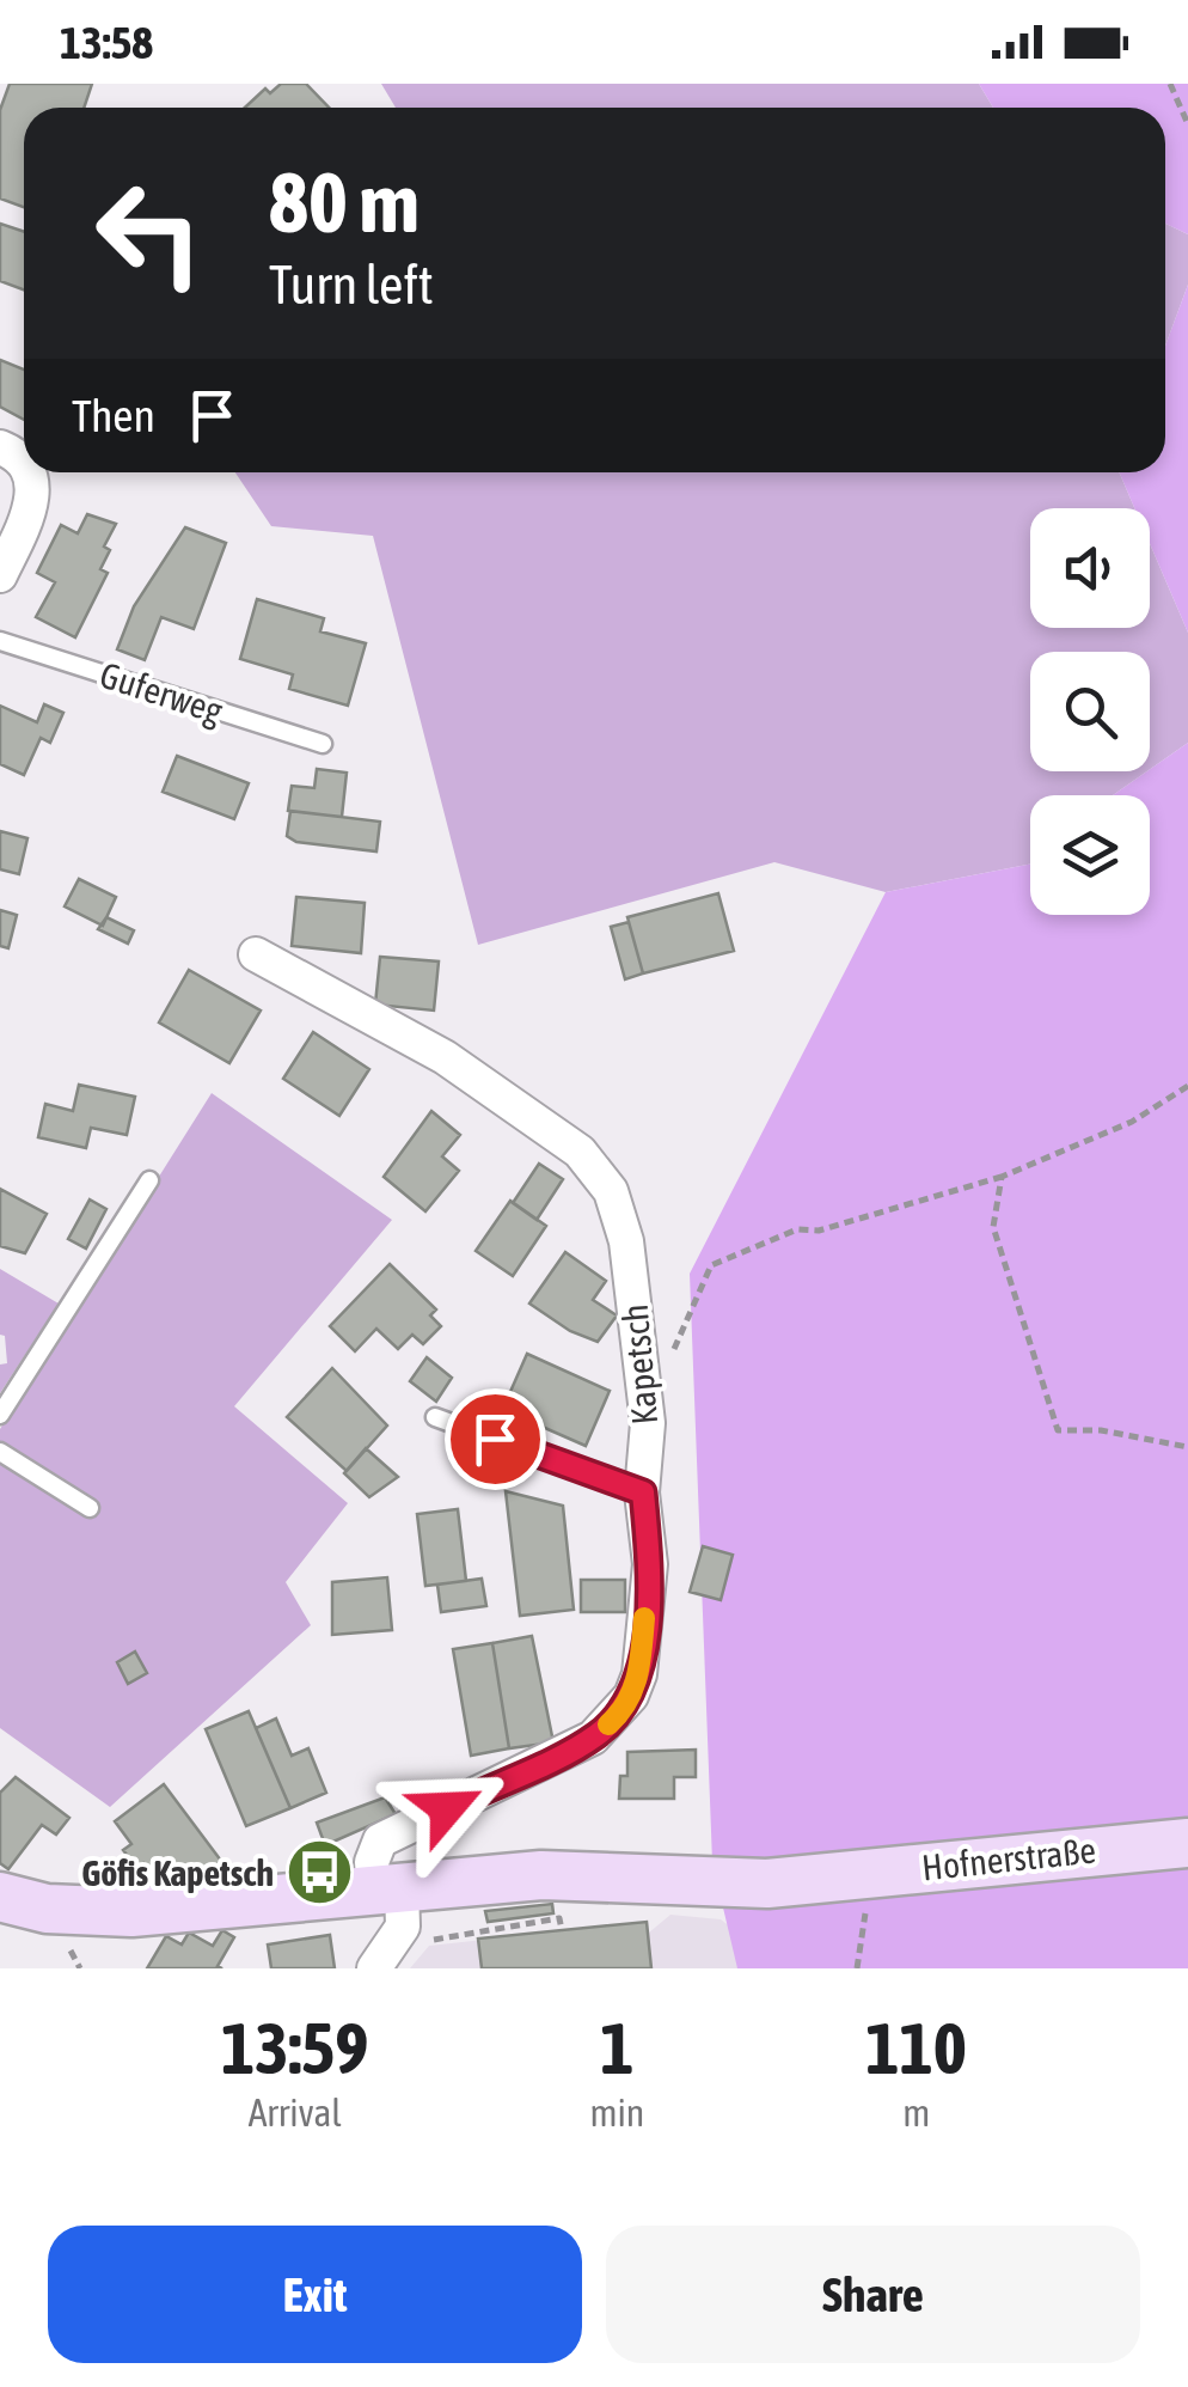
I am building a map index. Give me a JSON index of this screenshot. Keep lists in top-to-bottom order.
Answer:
{
  "streets": {
    "main road": ["Hofnerstraße"],
    "street": ["Kapetsch"],
    "lane": ["Guferweg"]
  },
  "crossings": [
    ["Kapetsch", "Hofnerstraße"]
  ],
  "places": {
    "bus stop": ["Göfis Kapetsch"]
  },
  "page": {
    "status": "13:58",
    "turn": ["80 m", "Turn left"],
    "then": "Then",
    "eta": [
      "13:59",
      "Arrival",
      "1",
      "min",
      "110",
      "m"
    ],
    "buttons": ["Exit", "Share"]
  }
}
